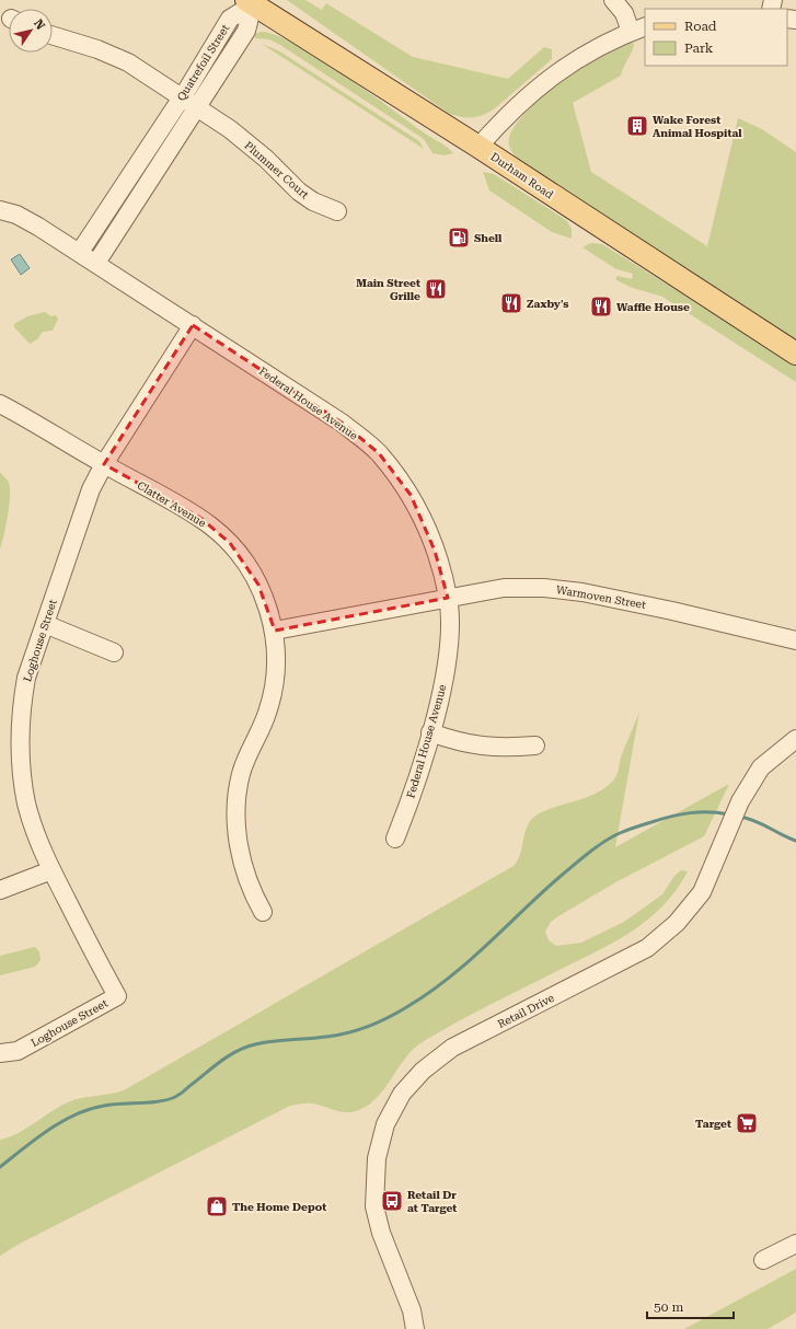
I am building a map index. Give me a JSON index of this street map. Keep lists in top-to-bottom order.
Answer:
{
  "streets": {
    "main road": ["Durham Road"],
    "street": [
      "Quatrefoil Street",
      "Plummer Court",
      "Federal House Avenue",
      "Clatter Avenue",
      "Warmoven Street",
      "Loghouse Street",
      "Retail Drive"
    ]
  },
  "crossings": [
    ["Quatrefoil Street", "Plummer Court"],
    ["Quatrefoil Street", "Durham Road"],
    ["Quatrefoil Street", "Federal House Avenue"],
    ["Federal House Avenue", "Warmoven Street"],
    ["Federal House Avenue", "Loghouse Street"],
    ["Clatter Avenue", "Warmoven Street"],
    ["Clatter Avenue", "Loghouse Street"]
  ],
  "places": {
    "building": ["Wake Forest Animal Hospital"],
    "fuel station": ["Shell"],
    "restaurant": ["Main Street Grille", "Zaxby's", "Waffle House"],
    "supermarket": ["Target"],
    "bus stop": ["Retail Dr at Target"],
    "shop": ["The Home Depot"]
  },
  "legend": ["Road", "Park"],
  "scale_bar": "50 m",
  "north": "top right"
}
